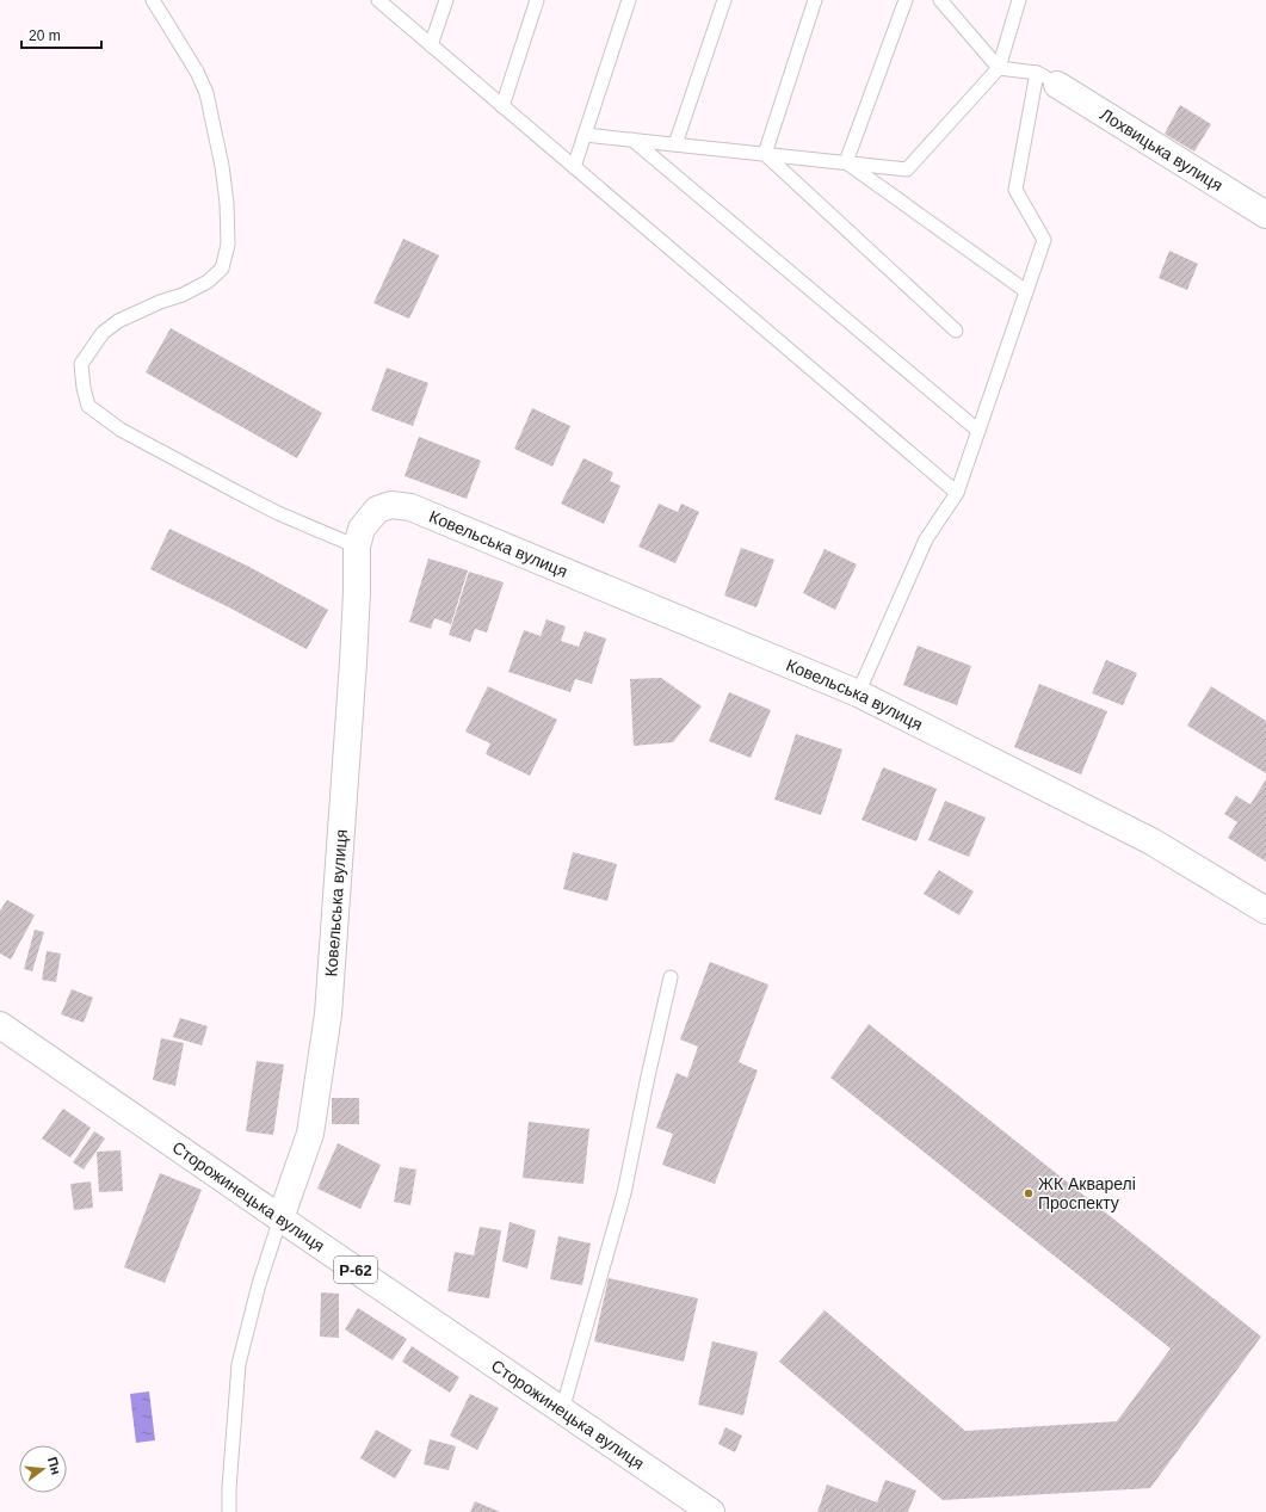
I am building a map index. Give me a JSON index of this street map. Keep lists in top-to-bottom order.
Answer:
{
  "streets": {
    "street": [
      "Лохвицька вулиця",
      "Ковельська вулиця",
      "Сторожинецька вулиця",
      "Р-62"
    ]
  },
  "crossings": [
    ["Ковельська вулиця", "Сторожинецька вулиця"]
  ],
  "places": ["ЖК Акварелі Проспекту"],
  "scale_bar": "20 m",
  "north": "right"
}
